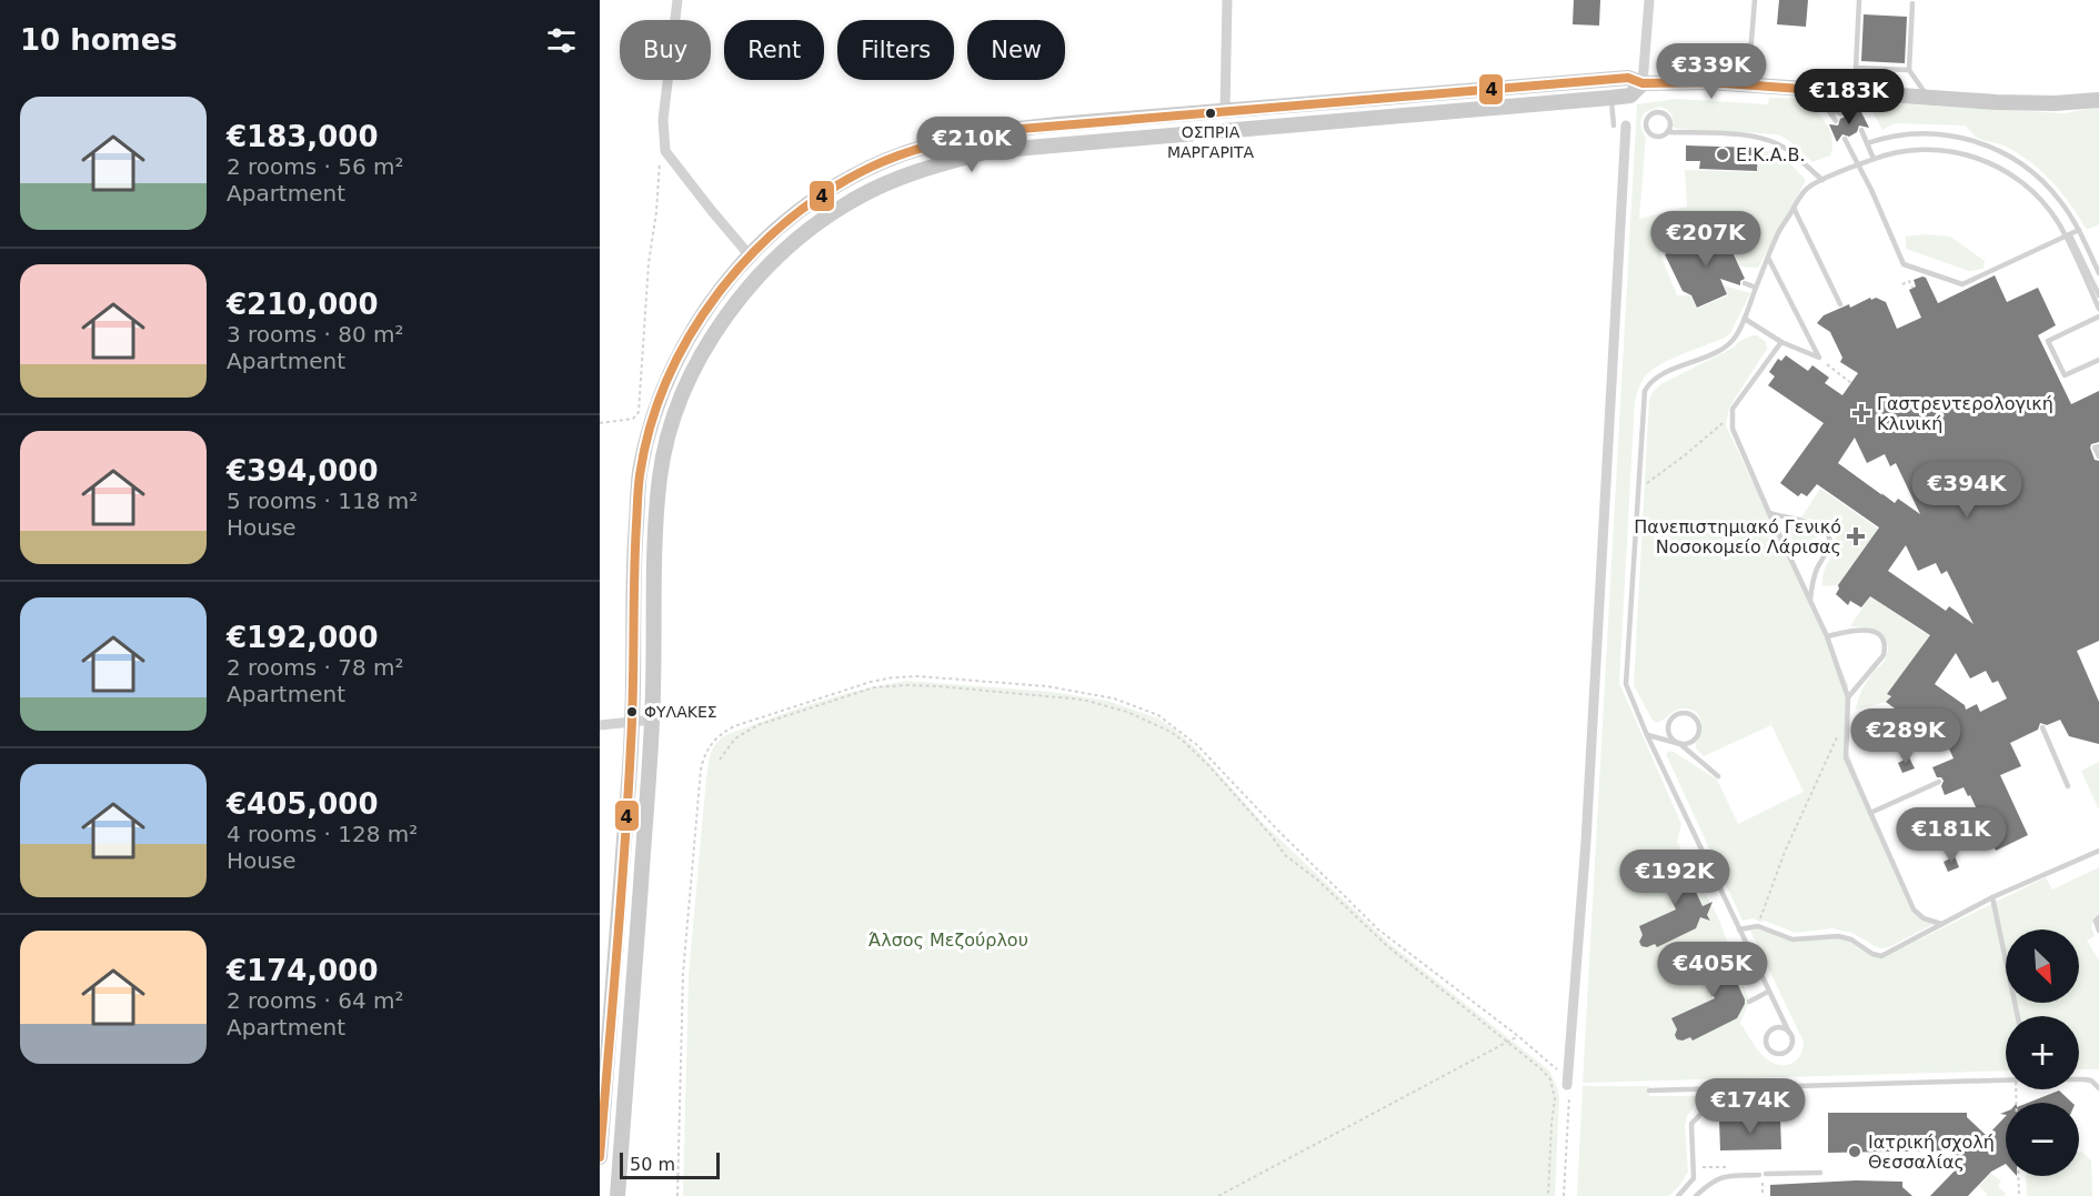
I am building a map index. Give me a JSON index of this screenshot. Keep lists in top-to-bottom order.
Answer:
{
  "parks": ["Άλσος Μεζούρλου"],
  "places": {
    "other": [
      "ΟΣΠΡΙΑ ΜΑΡΓΑΡΙΤΑ",
      "E.K.A.B.",
      "ΦΥΛΑΚΕΣ",
      "Ιατρική σχολή Θεσσαλίας"
    ],
    "health": ["Γαστρεντερολογική Κλινική", "Πανεπιστημιακό Γενικό Νοσοκομείο Λάρισας"]
  },
  "lines": ["transit line 4"],
  "scale_bar": "50 m",
  "north": "bottom right",
  "page": {
    "heading": "10 homes",
    "chip": [
      "Buy",
      "Rent",
      "Filters",
      "New"
    ],
    "price": [
      "€339K",
      "€183K",
      "€210K",
      "€207K",
      "€394K",
      "€289K",
      "€181K",
      "€192K",
      "€405K",
      "€174K"
    ],
    "list": [
      {
        "name": "€183,000",
        "note": "2 rooms · 56 m² · Apartment"
      },
      {
        "name": "€210,000",
        "note": "3 rooms · 80 m² · Apartment"
      },
      {
        "name": "€394,000",
        "note": "5 rooms · 118 m² · House"
      },
      {
        "name": "€192,000",
        "note": "2 rooms · 78 m² · Apartment"
      },
      {
        "name": "€405,000",
        "note": "4 rooms · 128 m² · House"
      },
      {
        "name": "€174,000",
        "note": "2 rooms · 64 m² · Apartment"
      }
    ],
    "map_buttons": ["+", "−"],
    "scale": "50 m"
  }
}
